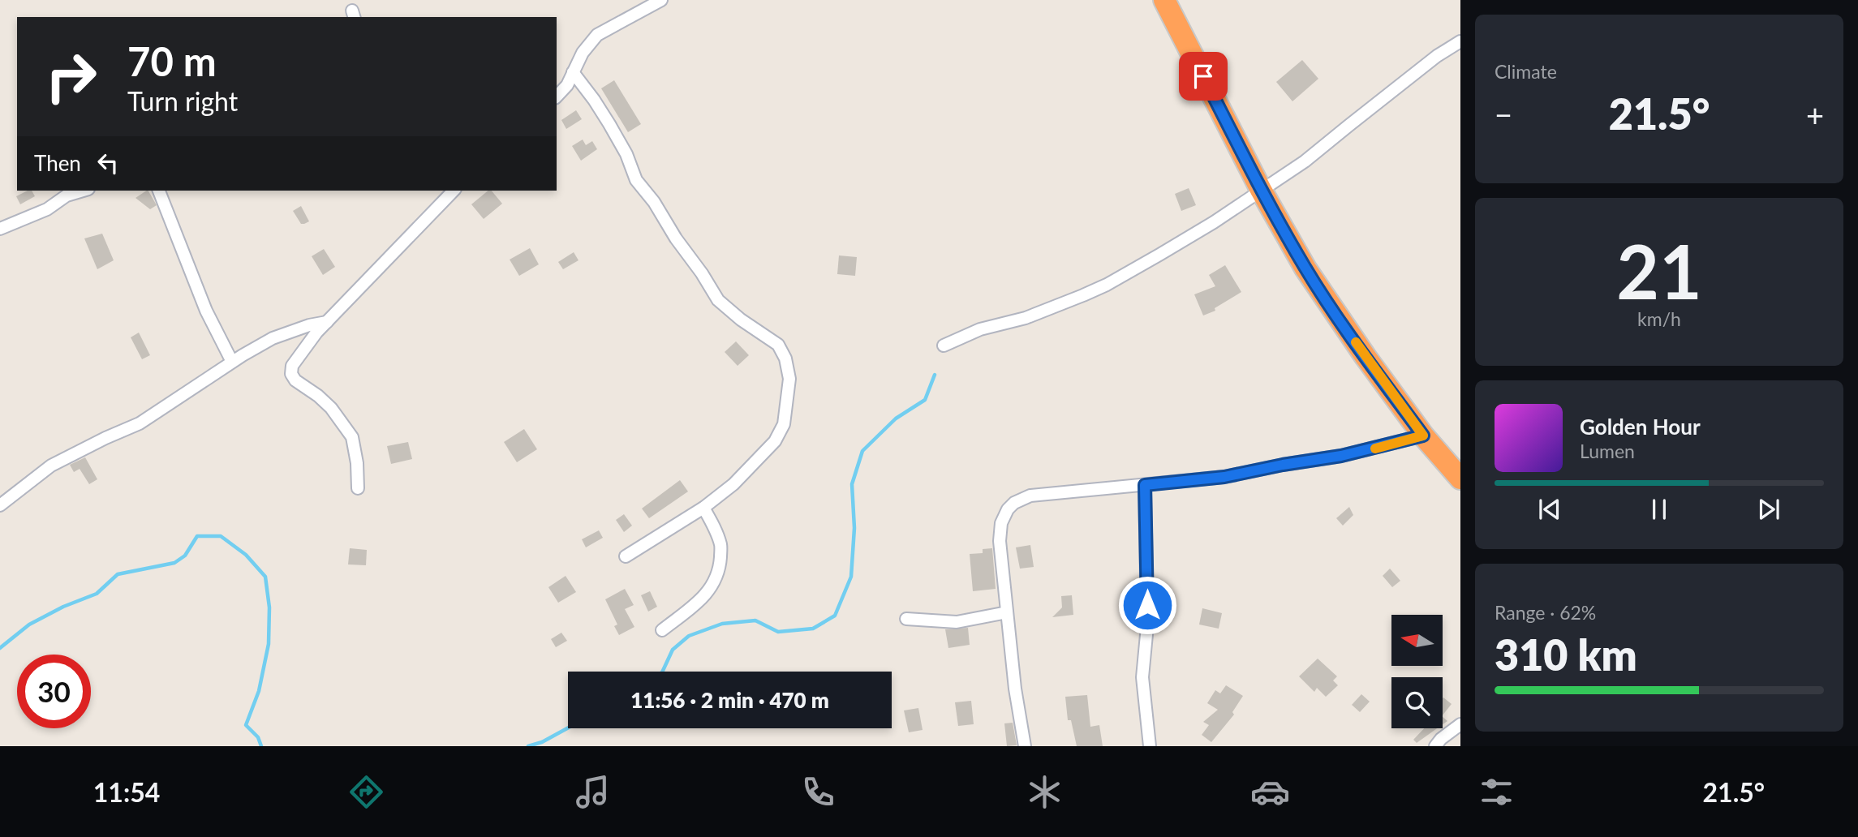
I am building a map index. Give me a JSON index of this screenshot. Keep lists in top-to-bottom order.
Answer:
{
  "north": "left",
  "page": {
    "tile": [
      "Climate",
      ["21", "km/h"],
      ["Range · 62%", "310 km"]
    ],
    "turn": ["70 m", "Turn right"],
    "heat": ["−", "21.5°", "+"],
    "then": "Then",
    "song": ["Golden Hour", "Lumen"],
    "limit": "30",
    "trip": "11:56 · 2 min · 470 m",
    "tabs": ["11:54", "21.5°"]
  }
}
